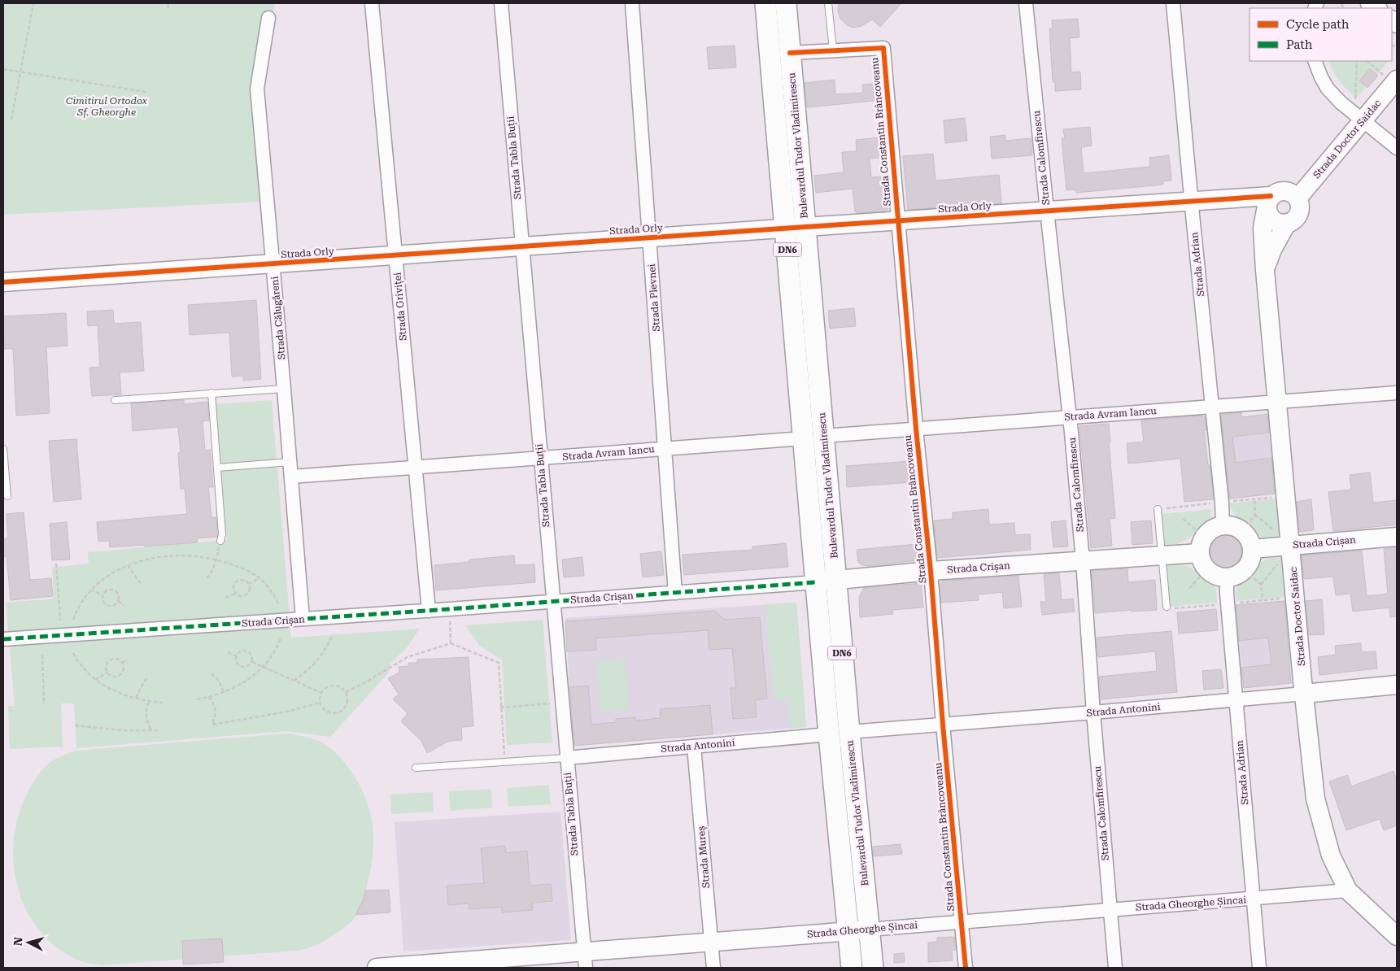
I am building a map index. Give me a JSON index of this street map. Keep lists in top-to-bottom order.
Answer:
{
  "streets": {
    "main road": ["Bulevardul Tudor Vladimirescu", "DN6"],
    "street": [
      "Strada Constantin Brâncoveanu",
      "Strada Doctor Saidac",
      "Strada Tabla Buții",
      "Strada Calomfirescu",
      "Strada Orly",
      "Strada Adrian",
      "Strada Plevnei",
      "Strada Griviței",
      "Strada Călugăreni",
      "Strada Avram Iancu",
      "Strada Crișan",
      "Strada Antonini",
      "Strada Mureș",
      "Strada Gheorghe Șincai"
    ]
  },
  "crossings": [
    ["Strada Constantin Brâncoveanu", "Strada Orly"],
    ["Strada Constantin Brâncoveanu", "Strada Avram Iancu"],
    ["Strada Constantin Brâncoveanu", "Strada Crișan"],
    ["Strada Constantin Brâncoveanu", "Strada Antonini"],
    ["Strada Constantin Brâncoveanu", "Strada Gheorghe Șincai"],
    ["Strada Doctor Saidac", "Strada Orly"],
    ["Strada Doctor Saidac", "Strada Avram Iancu"],
    ["Strada Doctor Saidac", "Strada Crișan"],
    ["Strada Doctor Saidac", "Strada Antonini"],
    ["Strada Doctor Saidac", "Strada Gheorghe Șincai"],
    ["Bulevardul Tudor Vladimirescu", "Strada Orly"],
    ["Bulevardul Tudor Vladimirescu", "Strada Avram Iancu"],
    ["Bulevardul Tudor Vladimirescu", "Strada Crișan"],
    ["Bulevardul Tudor Vladimirescu", "Strada Antonini"],
    ["Bulevardul Tudor Vladimirescu", "Strada Gheorghe Șincai"],
    ["Strada Tabla Buții", "Strada Orly"],
    ["Strada Tabla Buții", "Strada Avram Iancu"],
    ["Strada Tabla Buții", "Strada Crișan"],
    ["Strada Tabla Buții", "Strada Antonini"],
    ["Strada Tabla Buții", "Strada Gheorghe Șincai"],
    ["Strada Calomfirescu", "Strada Orly"],
    ["Strada Calomfirescu", "Strada Avram Iancu"],
    ["Strada Calomfirescu", "Strada Crișan"],
    ["Strada Calomfirescu", "Strada Antonini"],
    ["Strada Calomfirescu", "Strada Gheorghe Șincai"],
    ["Strada Orly", "Strada Adrian"],
    ["Strada Orly", "Strada Plevnei"],
    ["Strada Orly", "Strada Griviței"],
    ["Strada Orly", "Strada Călugăreni"],
    ["Strada Adrian", "Strada Avram Iancu"],
    ["Strada Adrian", "Strada Crișan"],
    ["Strada Adrian", "Strada Antonini"],
    ["Strada Adrian", "Strada Gheorghe Șincai"],
    ["Strada Plevnei", "Strada Avram Iancu"],
    ["Strada Plevnei", "Strada Crișan"],
    ["Strada Griviței", "Strada Avram Iancu"],
    ["Strada Griviței", "Strada Crișan"],
    ["Strada Călugăreni", "Strada Avram Iancu"],
    ["Strada Călugăreni", "Strada Crișan"],
    ["Strada Antonini", "Strada Mureș"],
    ["Strada Mureș", "Strada Gheorghe Șincai"]
  ],
  "parks": ["Cimitirul Ortodox Sf. Gheorghe"],
  "legend": ["Cycle path", "Path"],
  "north": "left"
}
